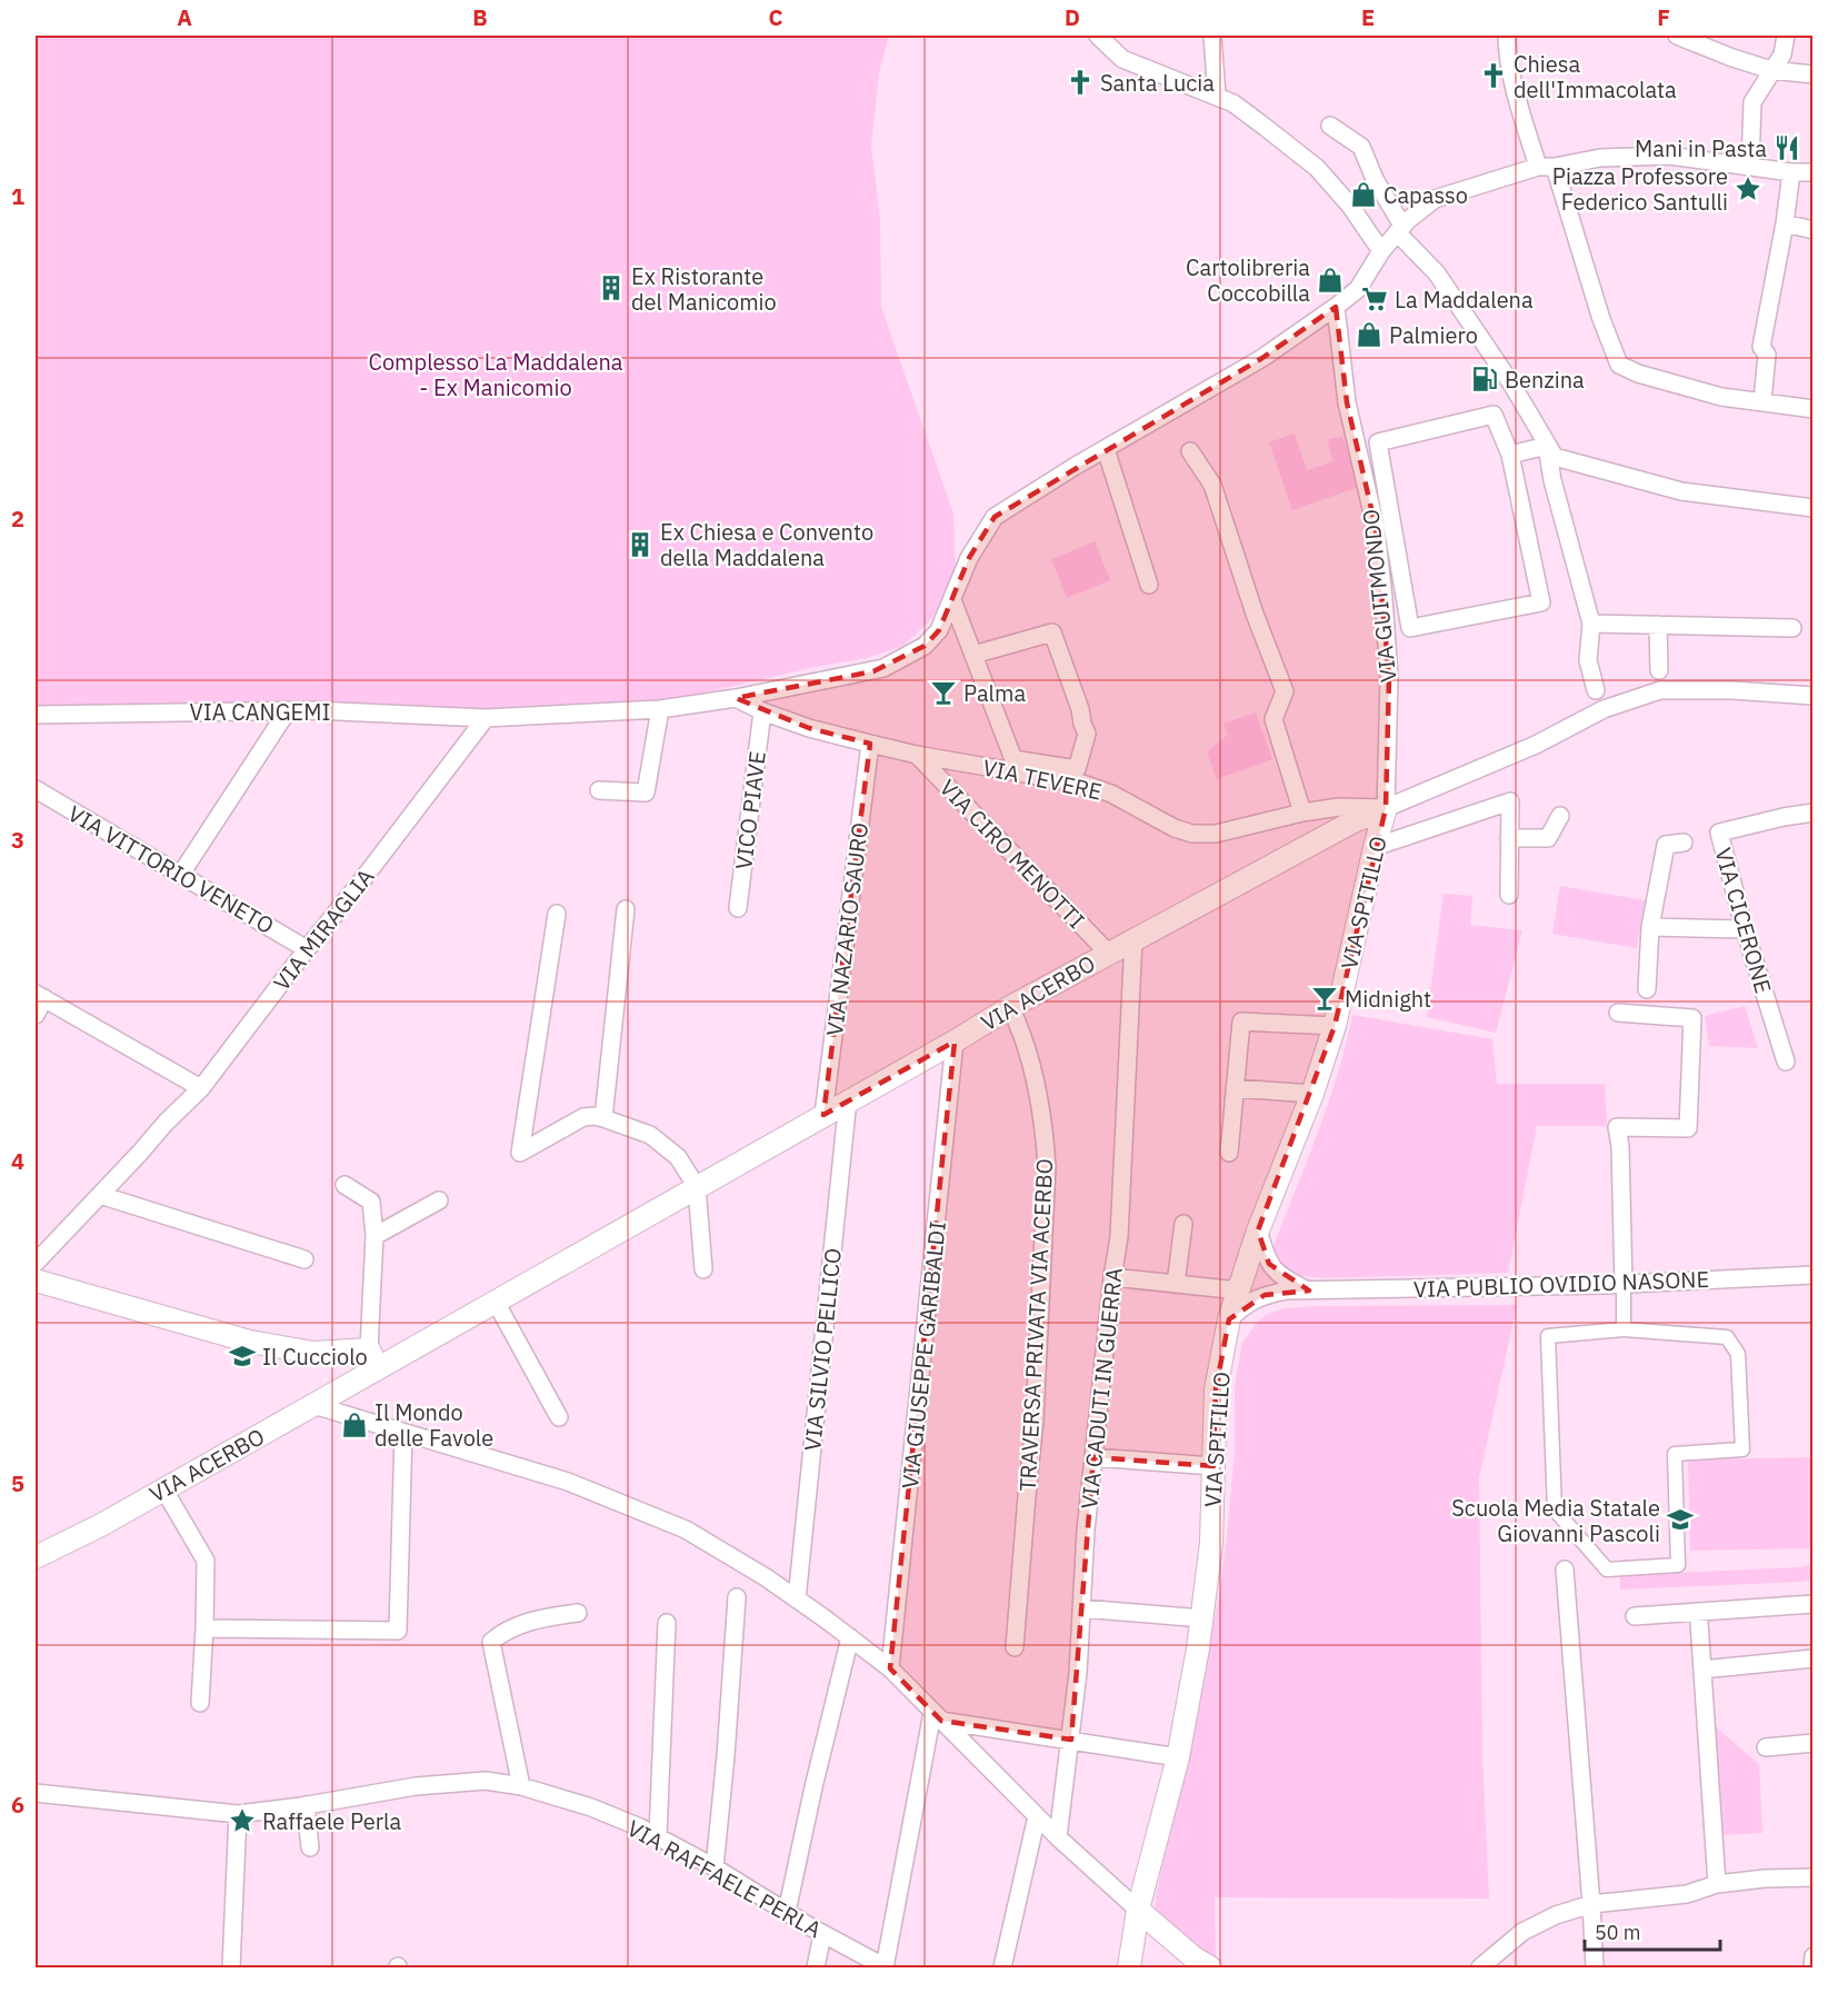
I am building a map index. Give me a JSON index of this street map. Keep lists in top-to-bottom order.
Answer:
{
  "streets": {
    "street": [
      "VIA GUITMONDO",
      "VIA CANGEMI",
      "VIA TEVERE",
      "VICO PIAVE",
      "VIA CIRO MENOTTI",
      "VIA VITTORIO VENETO",
      "VIA SPITILLO",
      "VIA CICERONE",
      "VIA MIRAGLIA",
      "VIA NAZARIO SAURO",
      "VIA ACERBO",
      "VIA PUBLIO OVIDIO NASONE",
      "TRAVERSA PRIVATA VIA ACERBO",
      "VIA SILVIO PELLICO",
      "VIA GIUSEPPE GARIBALDI",
      "VIA CADUTI IN GUERRA",
      "VIA RAFFAELE PERLA"
    ]
  },
  "crossings": [
    ["VIA GUITMONDO", "VIA TEVERE"],
    ["VIA GUITMONDO", "VIA SPITILLO"],
    ["VIA GUITMONDO", "VIA ACERBO"],
    ["VIA CANGEMI", "VIA MIRAGLIA"],
    ["VIA TEVERE", "VICO PIAVE"],
    ["VIA TEVERE", "VIA CIRO MENOTTI"],
    ["VIA TEVERE", "VIA SPITILLO"],
    ["VIA TEVERE", "VIA NAZARIO SAURO"],
    ["VIA TEVERE", "VIA ACERBO"],
    ["VIA CIRO MENOTTI", "VIA ACERBO"],
    ["VIA VITTORIO VENETO", "VIA MIRAGLIA"],
    ["VIA SPITILLO", "VIA ACERBO"],
    ["VIA SPITILLO", "VIA PUBLIO OVIDIO NASONE"],
    ["VIA NAZARIO SAURO", "VIA ACERBO"],
    ["VIA ACERBO", "TRAVERSA PRIVATA VIA ACERBO"],
    ["VIA ACERBO", "VIA SILVIO PELLICO"],
    ["VIA ACERBO", "VIA GIUSEPPE GARIBALDI"],
    ["VIA ACERBO", "VIA CADUTI IN GUERRA"]
  ],
  "parks": ["Complesso La Maddalena - Ex Manicomio"],
  "places": {
    "church": ["Chiesa dell'Immacolata", "Santa Lucia"],
    "restaurant": ["Mani in Pasta"],
    "place": ["Piazza Professore Federico Santulli", "Raffaele Perla"],
    "shop": [
      "Capasso",
      "Cartolibreria Coccobilla",
      "Palmiero",
      "Il Mondo delle Favole"
    ],
    "building": ["Ex Ristorante del Manicomio", "Ex Chiesa e Convento della Maddalena"],
    "supermarket": ["La Maddalena"],
    "fuel station": ["Benzina"],
    "bar": ["Palma", "Midnight"],
    "school or university": ["Il Cucciolo", "Scuola Media Statale Giovanni Pascoli"]
  },
  "scale_bar": "50 m",
  "grid": {
    "columns": [
      "A",
      "B",
      "C",
      "D",
      "E",
      "F"
    ],
    "rows": [
      "1",
      "2",
      "3",
      "4",
      "5",
      "6"
    ]
  }
}
